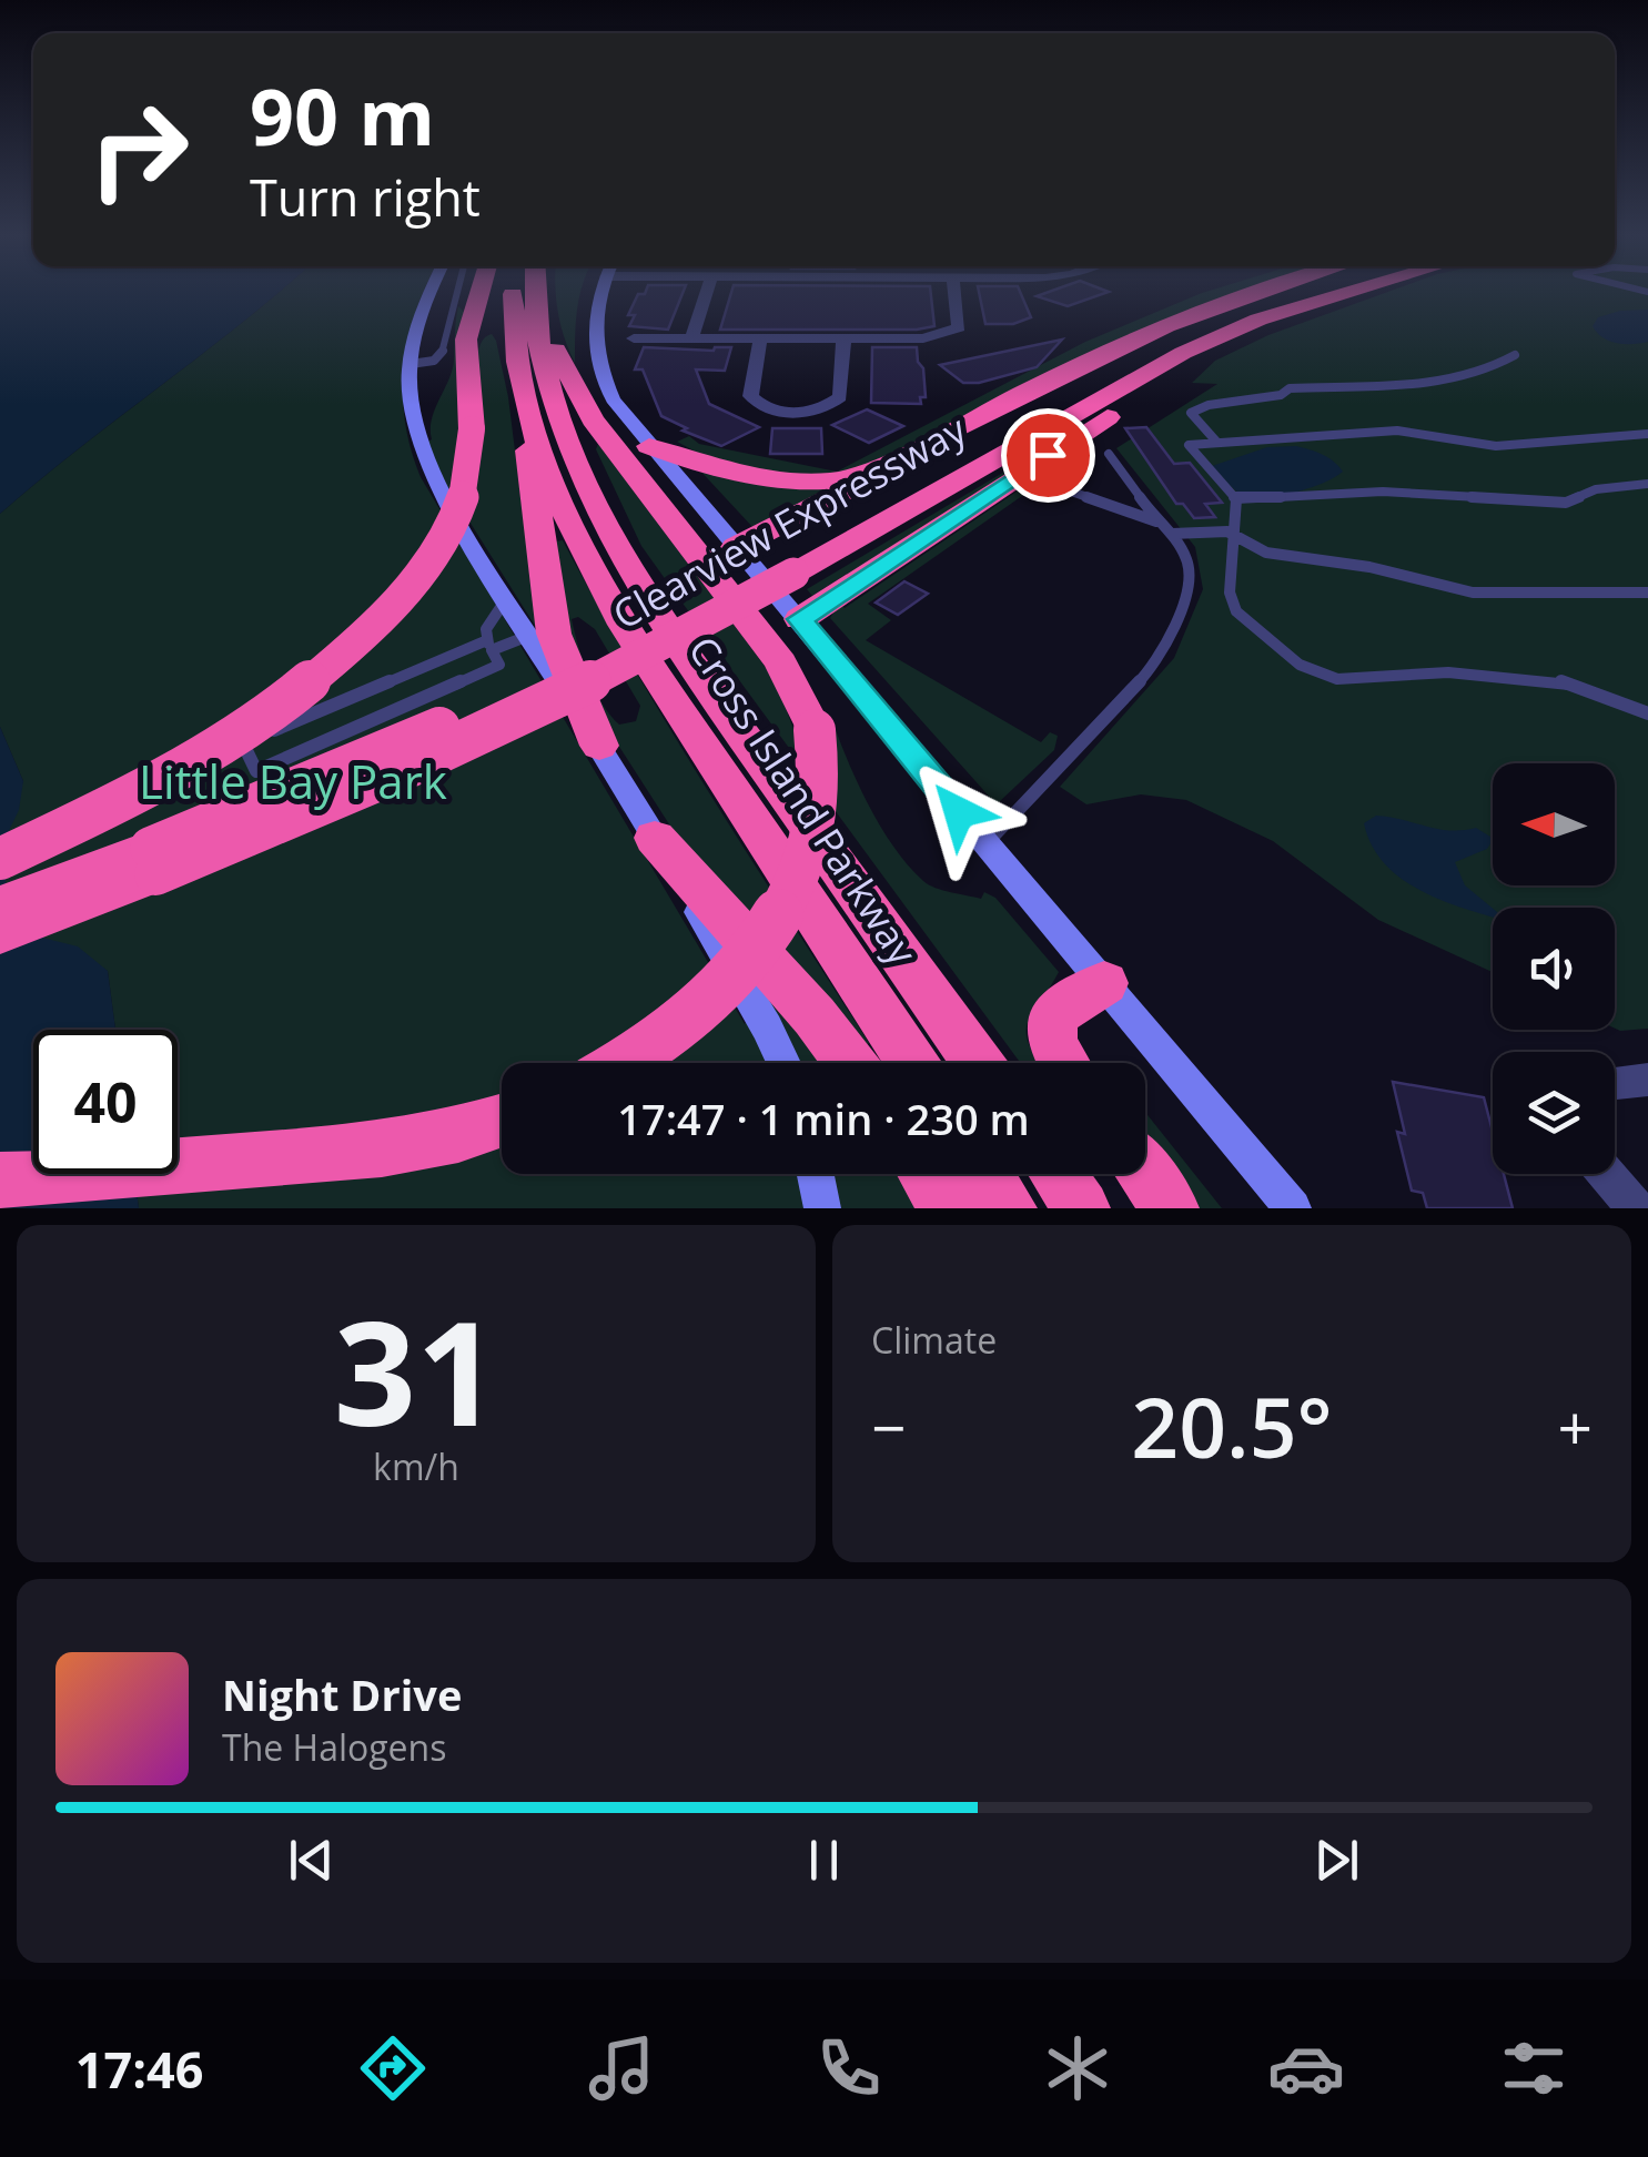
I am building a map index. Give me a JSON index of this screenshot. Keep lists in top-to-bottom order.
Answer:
{
  "streets": {
    "highway": ["Clearview Expressway", "Cross Island Parkway"]
  },
  "parks": ["Little Bay Park"],
  "north": "left",
  "page": {
    "turn": ["90 m", "Turn right"],
    "limit": "40",
    "trip": "17:47 · 1 min · 230 m",
    "tile": [
      ["31", "km/h"],
      "Climate"
    ],
    "heat": ["−", "20.5°", "+"],
    "song": ["Night Drive", "The Halogens"],
    "tabs": "17:46"
  }
}
